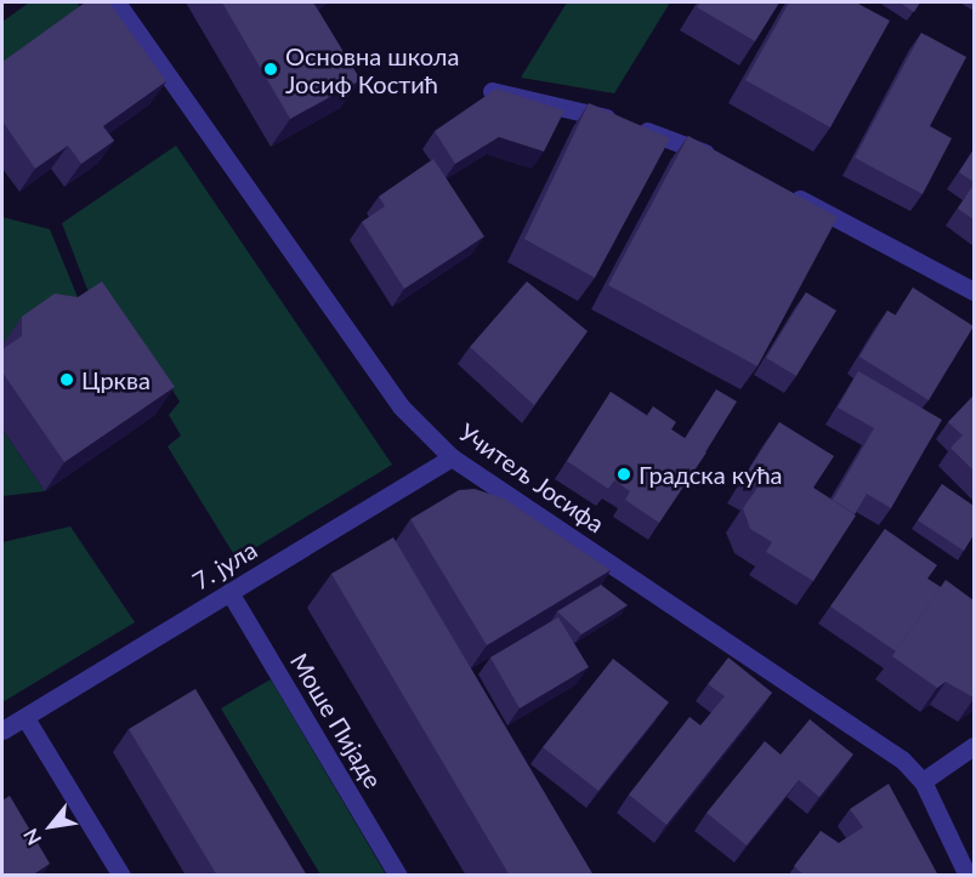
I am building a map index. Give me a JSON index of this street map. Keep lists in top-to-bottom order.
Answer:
{
  "streets": {
    "street": ["Учитељ Јосифа", "7. јула", "Моше Пијаде"]
  },
  "crossings": [
    ["Учитељ Јосифа", "7. јула"],
    ["7. јула", "Моше Пијаде"]
  ],
  "places": ["Основна школа Јосиф Костић", "Црква", "Градска кућа"],
  "north": "bottom left"
}
